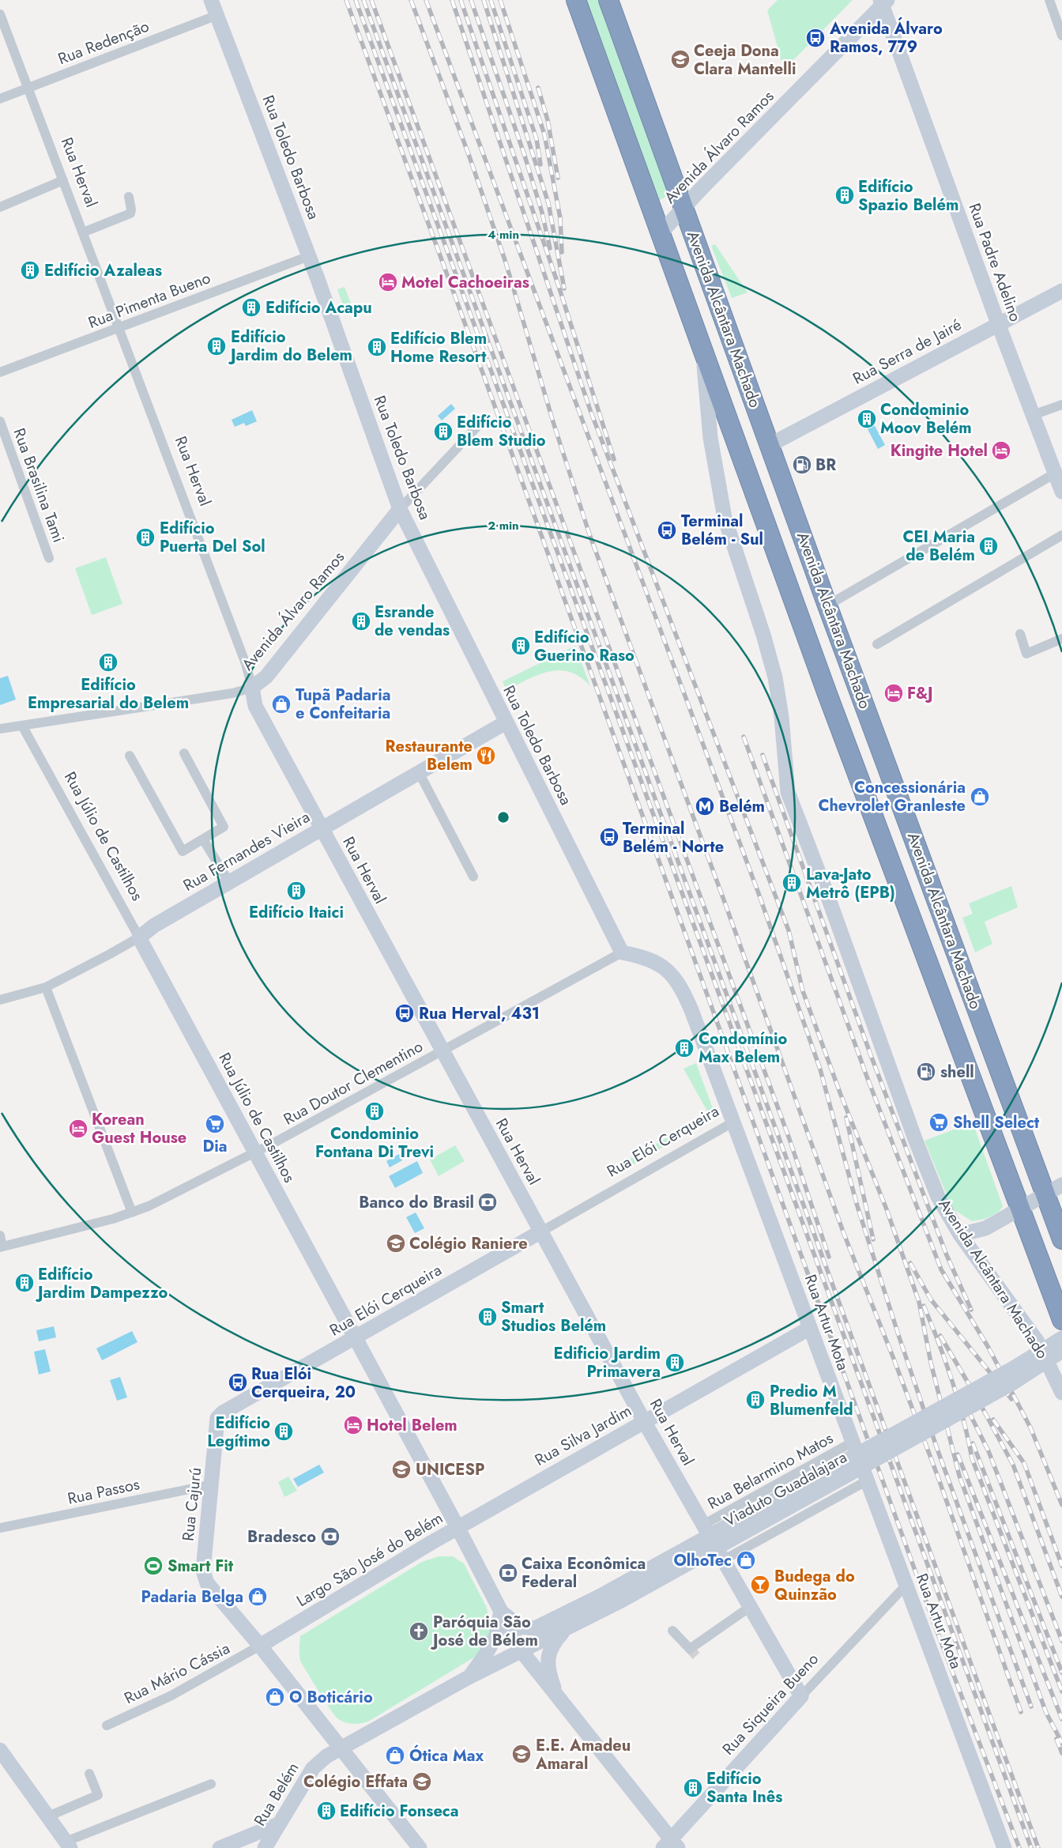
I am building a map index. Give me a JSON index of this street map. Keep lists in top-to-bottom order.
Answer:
{
  "streets": {
    "highway": ["Avenida Alcântara Machado"],
    "street": [
      "Rua Redenção",
      "Avenida Álvaro Ramos",
      "Rua Toledo Barbosa",
      "Rua Herval",
      "Rua Padre Adelino",
      "Rua Pimenta Bueno",
      "Rua Serra de Jairé",
      "Rua Brasilina Tami",
      "Rua Júlio de Castilhos",
      "Rua Fernandes Vieira",
      "Rua Doutor Clementino",
      "Rua Elói Cerqueira",
      "Rua Artur Mota",
      "Rua Silva Jardim",
      "Rua Belarmino Matos",
      "Viaduto Guadalajara",
      "Rua Passos",
      "Rua Cajurú",
      "Largo São José do Belém",
      "Rua Mário Cássia",
      "Rua Siqueira Bueno",
      "Rua Belém"
    ]
  },
  "crossings": [
    ["Rua Redenção", "Rua Toledo Barbosa"],
    ["Rua Redenção", "Rua Herval"],
    ["Avenida Álvaro Ramos", "Rua Toledo Barbosa"],
    ["Avenida Álvaro Ramos", "Rua Herval"],
    ["Avenida Álvaro Ramos", "Rua Padre Adelino"],
    ["Avenida Álvaro Ramos", "Avenida Alcântara Machado"],
    ["Avenida Álvaro Ramos", "Rua Júlio de Castilhos"],
    ["Rua Toledo Barbosa", "Rua Pimenta Bueno"],
    ["Rua Toledo Barbosa", "Rua Fernandes Vieira"],
    ["Rua Toledo Barbosa", "Rua Doutor Clementino"],
    ["Rua Toledo Barbosa", "Rua Artur Mota"],
    ["Rua Herval", "Rua Pimenta Bueno"],
    ["Rua Herval", "Rua Fernandes Vieira"],
    ["Rua Herval", "Rua Doutor Clementino"],
    ["Rua Herval", "Rua Elói Cerqueira"],
    ["Rua Herval", "Rua Silva Jardim"],
    ["Rua Herval", "Rua Belarmino Matos"],
    ["Rua Herval", "Rua Siqueira Bueno"],
    ["Rua Padre Adelino", "Rua Serra de Jairé"],
    ["Avenida Alcântara Machado", "Rua Serra de Jairé"],
    ["Rua Júlio de Castilhos", "Rua Fernandes Vieira"],
    ["Rua Júlio de Castilhos", "Rua Doutor Clementino"],
    ["Rua Júlio de Castilhos", "Rua Elói Cerqueira"],
    ["Rua Júlio de Castilhos", "Rua Silva Jardim"],
    ["Rua Júlio de Castilhos", "Largo São José do Belém"],
    ["Rua Doutor Clementino", "Rua Artur Mota"],
    ["Rua Elói Cerqueira", "Rua Artur Mota"],
    ["Rua Elói Cerqueira", "Rua Cajurú"],
    ["Rua Artur Mota", "Rua Silva Jardim"],
    ["Rua Artur Mota", "Rua Belarmino Matos"],
    ["Rua Artur Mota", "Rua Siqueira Bueno"],
    ["Rua Silva Jardim", "Largo São José do Belém"],
    ["Viaduto Guadalajara", "Largo São José do Belém"],
    ["Rua Passos", "Rua Cajurú"],
    ["Rua Cajurú", "Largo São José do Belém"],
    ["Rua Cajurú", "Rua Mário Cássia"],
    ["Largo São José do Belém", "Rua Mário Cássia"]
  ],
  "places": {
    "bus stop": [
      "Avenida Álvaro Ramos, 779",
      "Terminal Belém - Sul",
      "Terminal Belém - Norte",
      "Rua Herval, 431",
      "Rua Elói Cerqueira, 20"
    ],
    "school or university": [
      "Ceeja Dona Clara Mantelli",
      "Colégio Raniere",
      "UNICESP",
      "E.E. Amadeu Amaral",
      "Colégio Effata"
    ],
    "building": [
      "Edifício Spazio Belém",
      "Edifício Azaleas",
      "Edifício Acapu",
      "Edifício Jardim do Belem",
      "Edifício Blem Home Resort",
      "Condominio Moov Belém",
      "Edifício Blem Studio",
      "Edifício Puerta Del Sol",
      "CEI Maria de Belém",
      "Esrande de vendas",
      "Edifício Guerino Raso",
      "Edifício Empresarial do Belem",
      "Lava-Jato Metrô (EPB)",
      "Edifício Itaici",
      "Condomínio Max Belem",
      "Condominio Fontana Di Trevi",
      "Edifício Jardim Dampezzo",
      "Smart Studios Belém",
      "Edificio Jardim Primavera",
      "Predio M Blumenfeld",
      "Edifício Legítimo",
      "Edifício Santa Inês",
      "Edifício Fonseca"
    ],
    "hotel": [
      "Motel Cachoeiras",
      "Kingite Hotel",
      "F&J",
      "Korean Guest House",
      "Hotel Belem"
    ],
    "fuel station": ["BR", "shell"],
    "shop": [
      "Tupã Padaria e Confeitaria",
      "Concessionária Chevrolet Granleste",
      "OlhoTec",
      "Padaria Belga",
      "O Boticário",
      "Ótica Max"
    ],
    "restaurant": ["Restaurante Belem"],
    "metro station": ["Belém"],
    "supermarket": ["Shell Select", "Dia"],
    "bank": ["Banco do Brasil", "Bradesco", "Caixa Econômica Federal"],
    "sports": ["Smart Fit"],
    "bar": ["Budega do Quinzão"],
    "church": ["Paróquia São José de Bélem"]
  },
  "rings": ["4 min", "2 min"]
}
